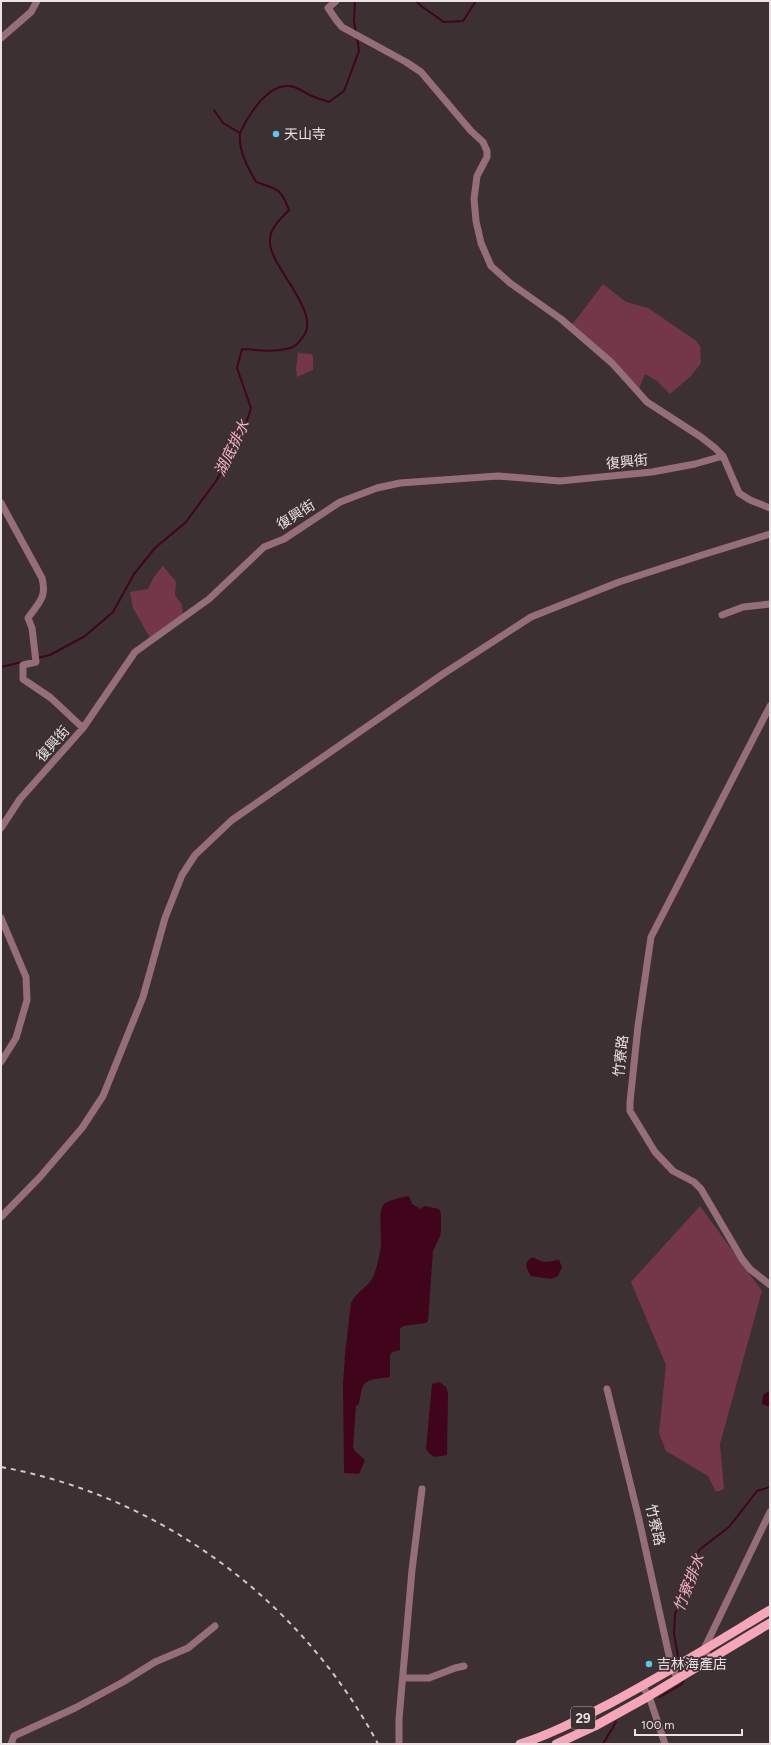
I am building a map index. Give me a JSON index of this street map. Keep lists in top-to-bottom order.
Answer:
{
  "streets": {
    "main road": ["29"],
    "street": ["復興街", "竹寮路"]
  },
  "crossings": [
    ["竹寮路", "29"]
  ],
  "water": ["湖底排水", "竹寮排水"],
  "places": ["天山寺", "吉林海產店"],
  "scale_bar": "100 m"
}
